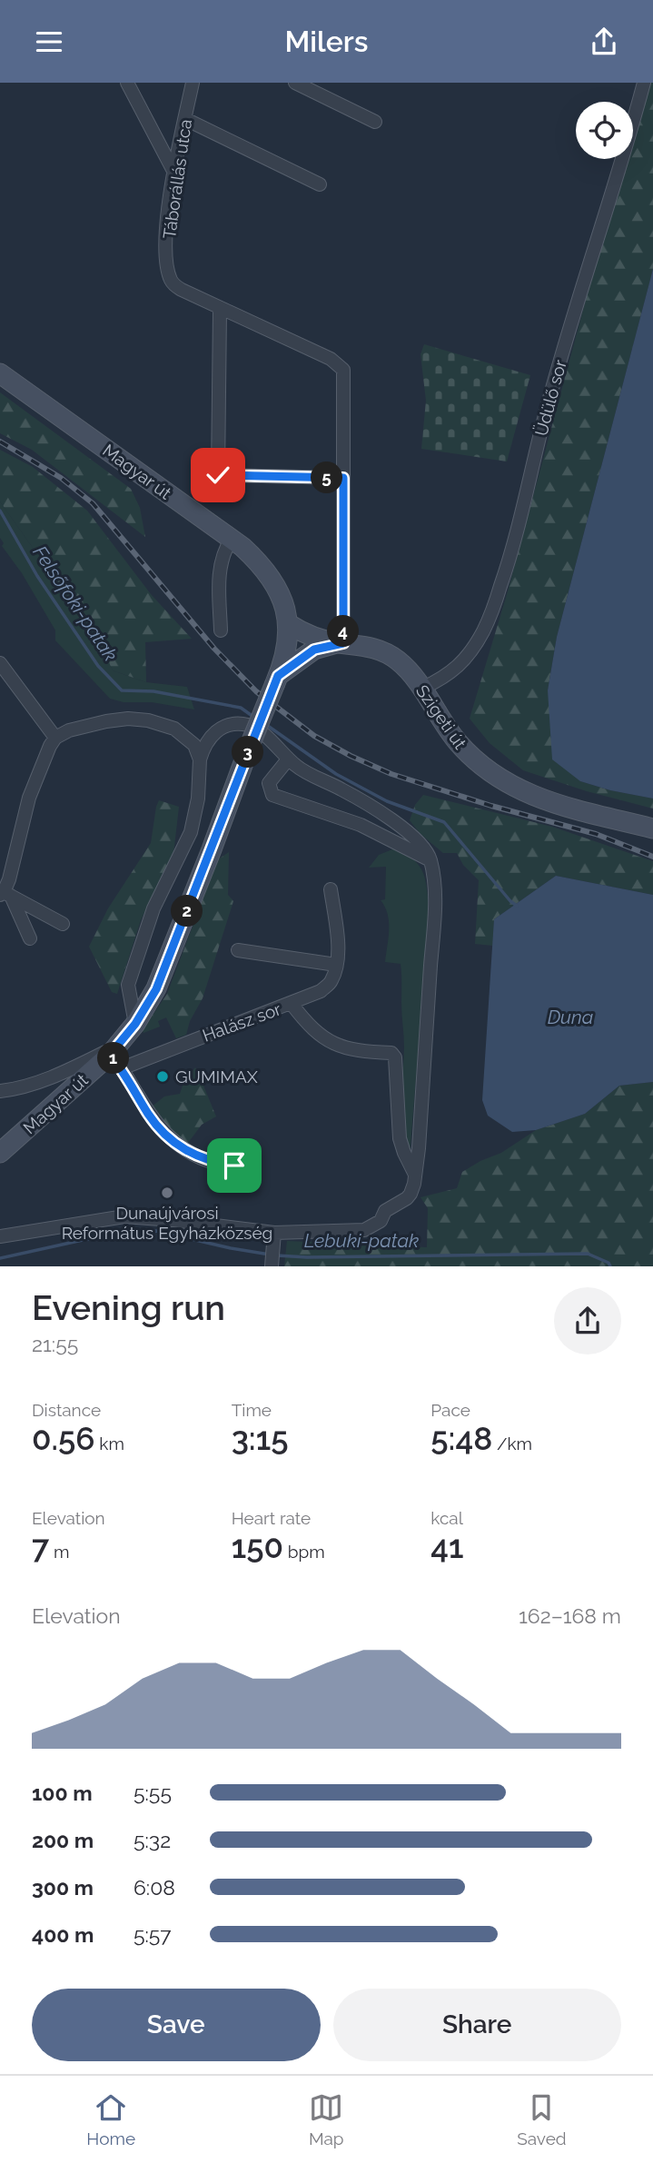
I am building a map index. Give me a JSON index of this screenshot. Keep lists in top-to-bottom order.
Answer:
{
  "streets": {
    "street": [
      "Táborállás utca",
      "Üdülő sor",
      "Magyar út",
      "Szigeti út",
      "Halász sor"
    ]
  },
  "crossings": [
    ["Üdülő sor", "Szigeti út"],
    ["Magyar út", "Szigeti út"],
    ["Magyar út", "Halász sor"]
  ],
  "water": ["Felsőfoki-patak", "Duna", "Lebuki-patak"],
  "places": ["GUMIMAX", "Dunaújvárosi Református Egyházközség"],
  "page": {
    "header": "Milers",
    "pins": [
      "5",
      "4",
      "3",
      "2",
      "1"
    ],
    "heading": ["Evening run", "21:55"],
    "stats": [
      ["Distance", "0.56 km"],
      ["Time", "3:15"],
      ["Pace", "5:48 /km"],
      ["Elevation", "7 m"],
      ["Heart rate", "150 bpm"],
      ["kcal", "41"]
    ],
    "chart": ["Elevation", "162–168 m"],
    "list": [
      {
        "name": "100 m",
        "note": "5:55"
      },
      {
        "name": "200 m",
        "note": "5:32"
      },
      {
        "name": "300 m",
        "note": "6:08"
      },
      {
        "name": "400 m",
        "note": "5:57"
      }
    ],
    "buttons": ["Save", "Share"],
    "tabs": ["Home", "Map", "Saved"]
  }
}
